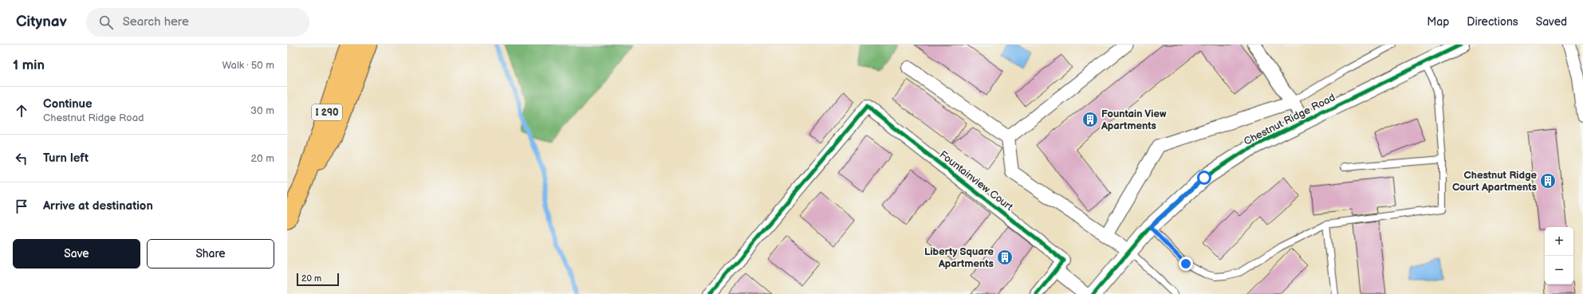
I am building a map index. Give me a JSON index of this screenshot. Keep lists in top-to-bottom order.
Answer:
{
  "streets": {
    "highway": ["I 290"],
    "street": ["Chestnut Ridge Road", "Fountainview Court"]
  },
  "places": {
    "building": ["Fountain View Apartments", "Chestnut Ridge Court Apartments", "Liberty Square Apartments"]
  },
  "scale_bar": "20 m",
  "page": {
    "header": "Citynav",
    "search": "Search here",
    "nav": ["Map", "Directions", "Saved"],
    "heading": ["1 min", "Walk · 50 m"],
    "list": [
      ["Continue", "Chestnut Ridge Road", "30 m"],
      ["Turn left", "20 m"],
      "Arrive at destination"
    ],
    "map_buttons": ["+", "−"],
    "buttons": ["Save", "Share"],
    "scale": "20 m"
  }
}
